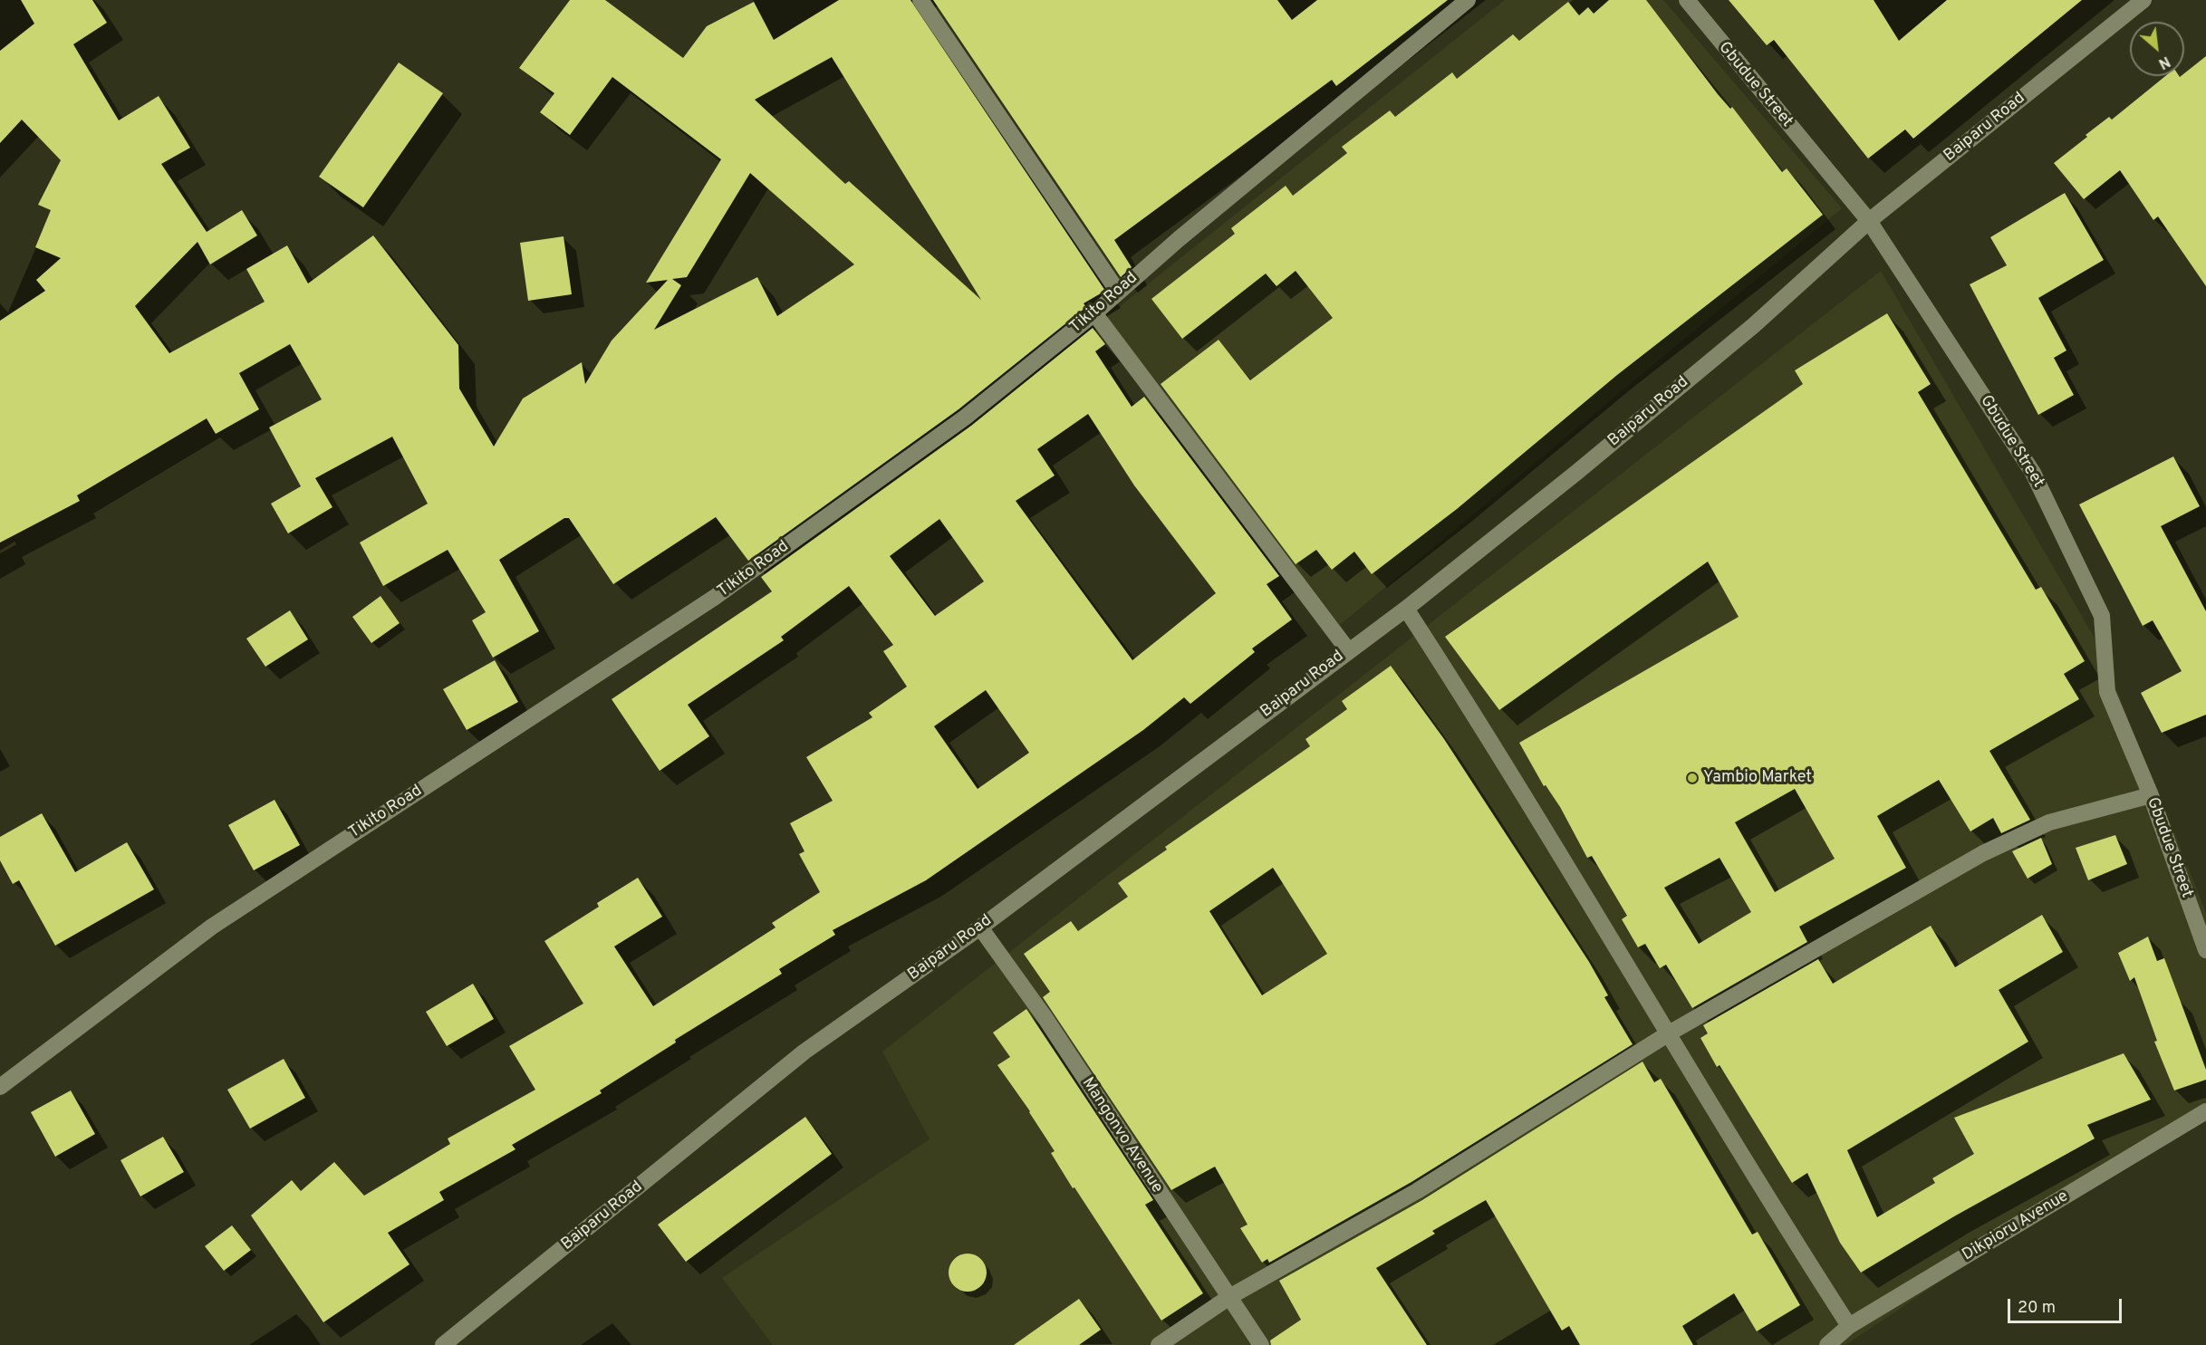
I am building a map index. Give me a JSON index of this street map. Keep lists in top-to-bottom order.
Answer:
{
  "streets": {
    "street": [
      "Gbudue Street",
      "Baiparu Road",
      "Tikito Road",
      "Mangonvo Avenue",
      "Dikpioru Avenue"
    ]
  },
  "crossings": [
    ["Gbudue Street", "Baiparu Road"],
    ["Baiparu Road", "Mangonvo Avenue"]
  ],
  "places": ["Yambio Market"],
  "scale_bar": "20 m",
  "north": "bottom right"
}
